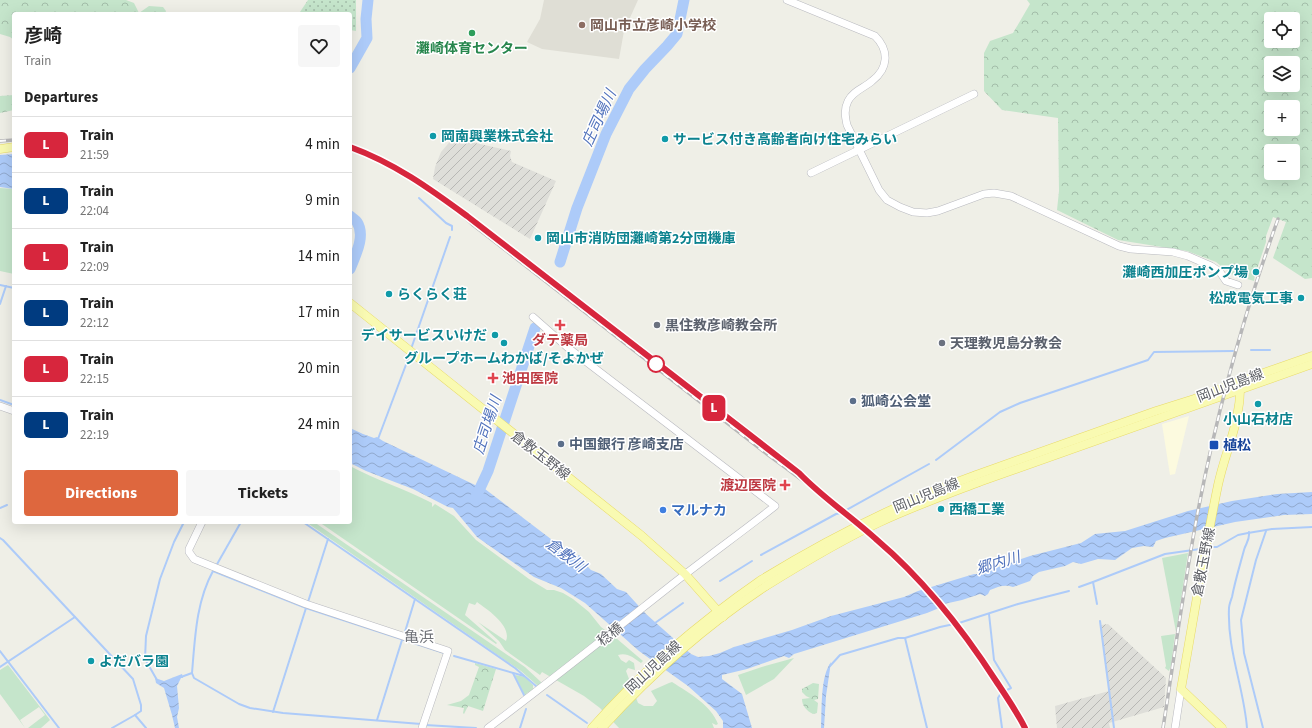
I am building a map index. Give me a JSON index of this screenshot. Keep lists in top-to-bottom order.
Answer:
{
  "streets": {
    "main road": ["岡山児島線", "倉敷玉野線"],
    "street": ["稔橋"]
  },
  "crossings": [
    ["岡山児島線", "倉敷玉野線"],
    ["倉敷玉野線", "稔橋"]
  ],
  "districts": ["亀浜"],
  "water": ["庄司場川", "倉敷川", "郷内川"],
  "places": {
    "other": [
      "岡山市立彦崎小学校",
      "灘崎体育センター",
      "岡南興業株式会社",
      "サービス付き高齢者向け住宅みらい",
      "岡山市消防団灘崎第2分団機庫",
      "灘崎西加圧ポンプ場",
      "らくらく荘",
      "松成電気工事",
      "黒住教彦崎教会所",
      "デイサービスいけだ",
      "グループホームわかば/そよかぜ",
      "天理教児島分教会",
      "狐崎公会堂",
      "小山石材店",
      "中国銀行 彦崎支店",
      "西橋工業",
      "マルナカ",
      "よだバラ園"
    ],
    "health": ["ダテ薬局", "池田医院", "渡辺医院"],
    "transit": ["植松"]
  },
  "page": {
    "on_map": "L",
    "map_buttons": ["+", "−"],
    "heading": [
      ["彦崎", "Train"],
      "Departures"
    ],
    "list": [
      {
        "mark": "L",
        "name": "Train",
        "note": "21:59",
        "value": "4 min"
      },
      {
        "mark": "L",
        "name": "Train",
        "note": "22:04",
        "value": "9 min"
      },
      {
        "mark": "L",
        "name": "Train",
        "note": "22:09",
        "value": "14 min"
      },
      {
        "mark": "L",
        "name": "Train",
        "note": "22:12",
        "value": "17 min"
      },
      {
        "mark": "L",
        "name": "Train",
        "note": "22:15",
        "value": "20 min"
      },
      {
        "mark": "L",
        "name": "Train",
        "note": "22:19",
        "value": "24 min"
      }
    ],
    "buttons": ["Directions", "Tickets"]
  }
}
